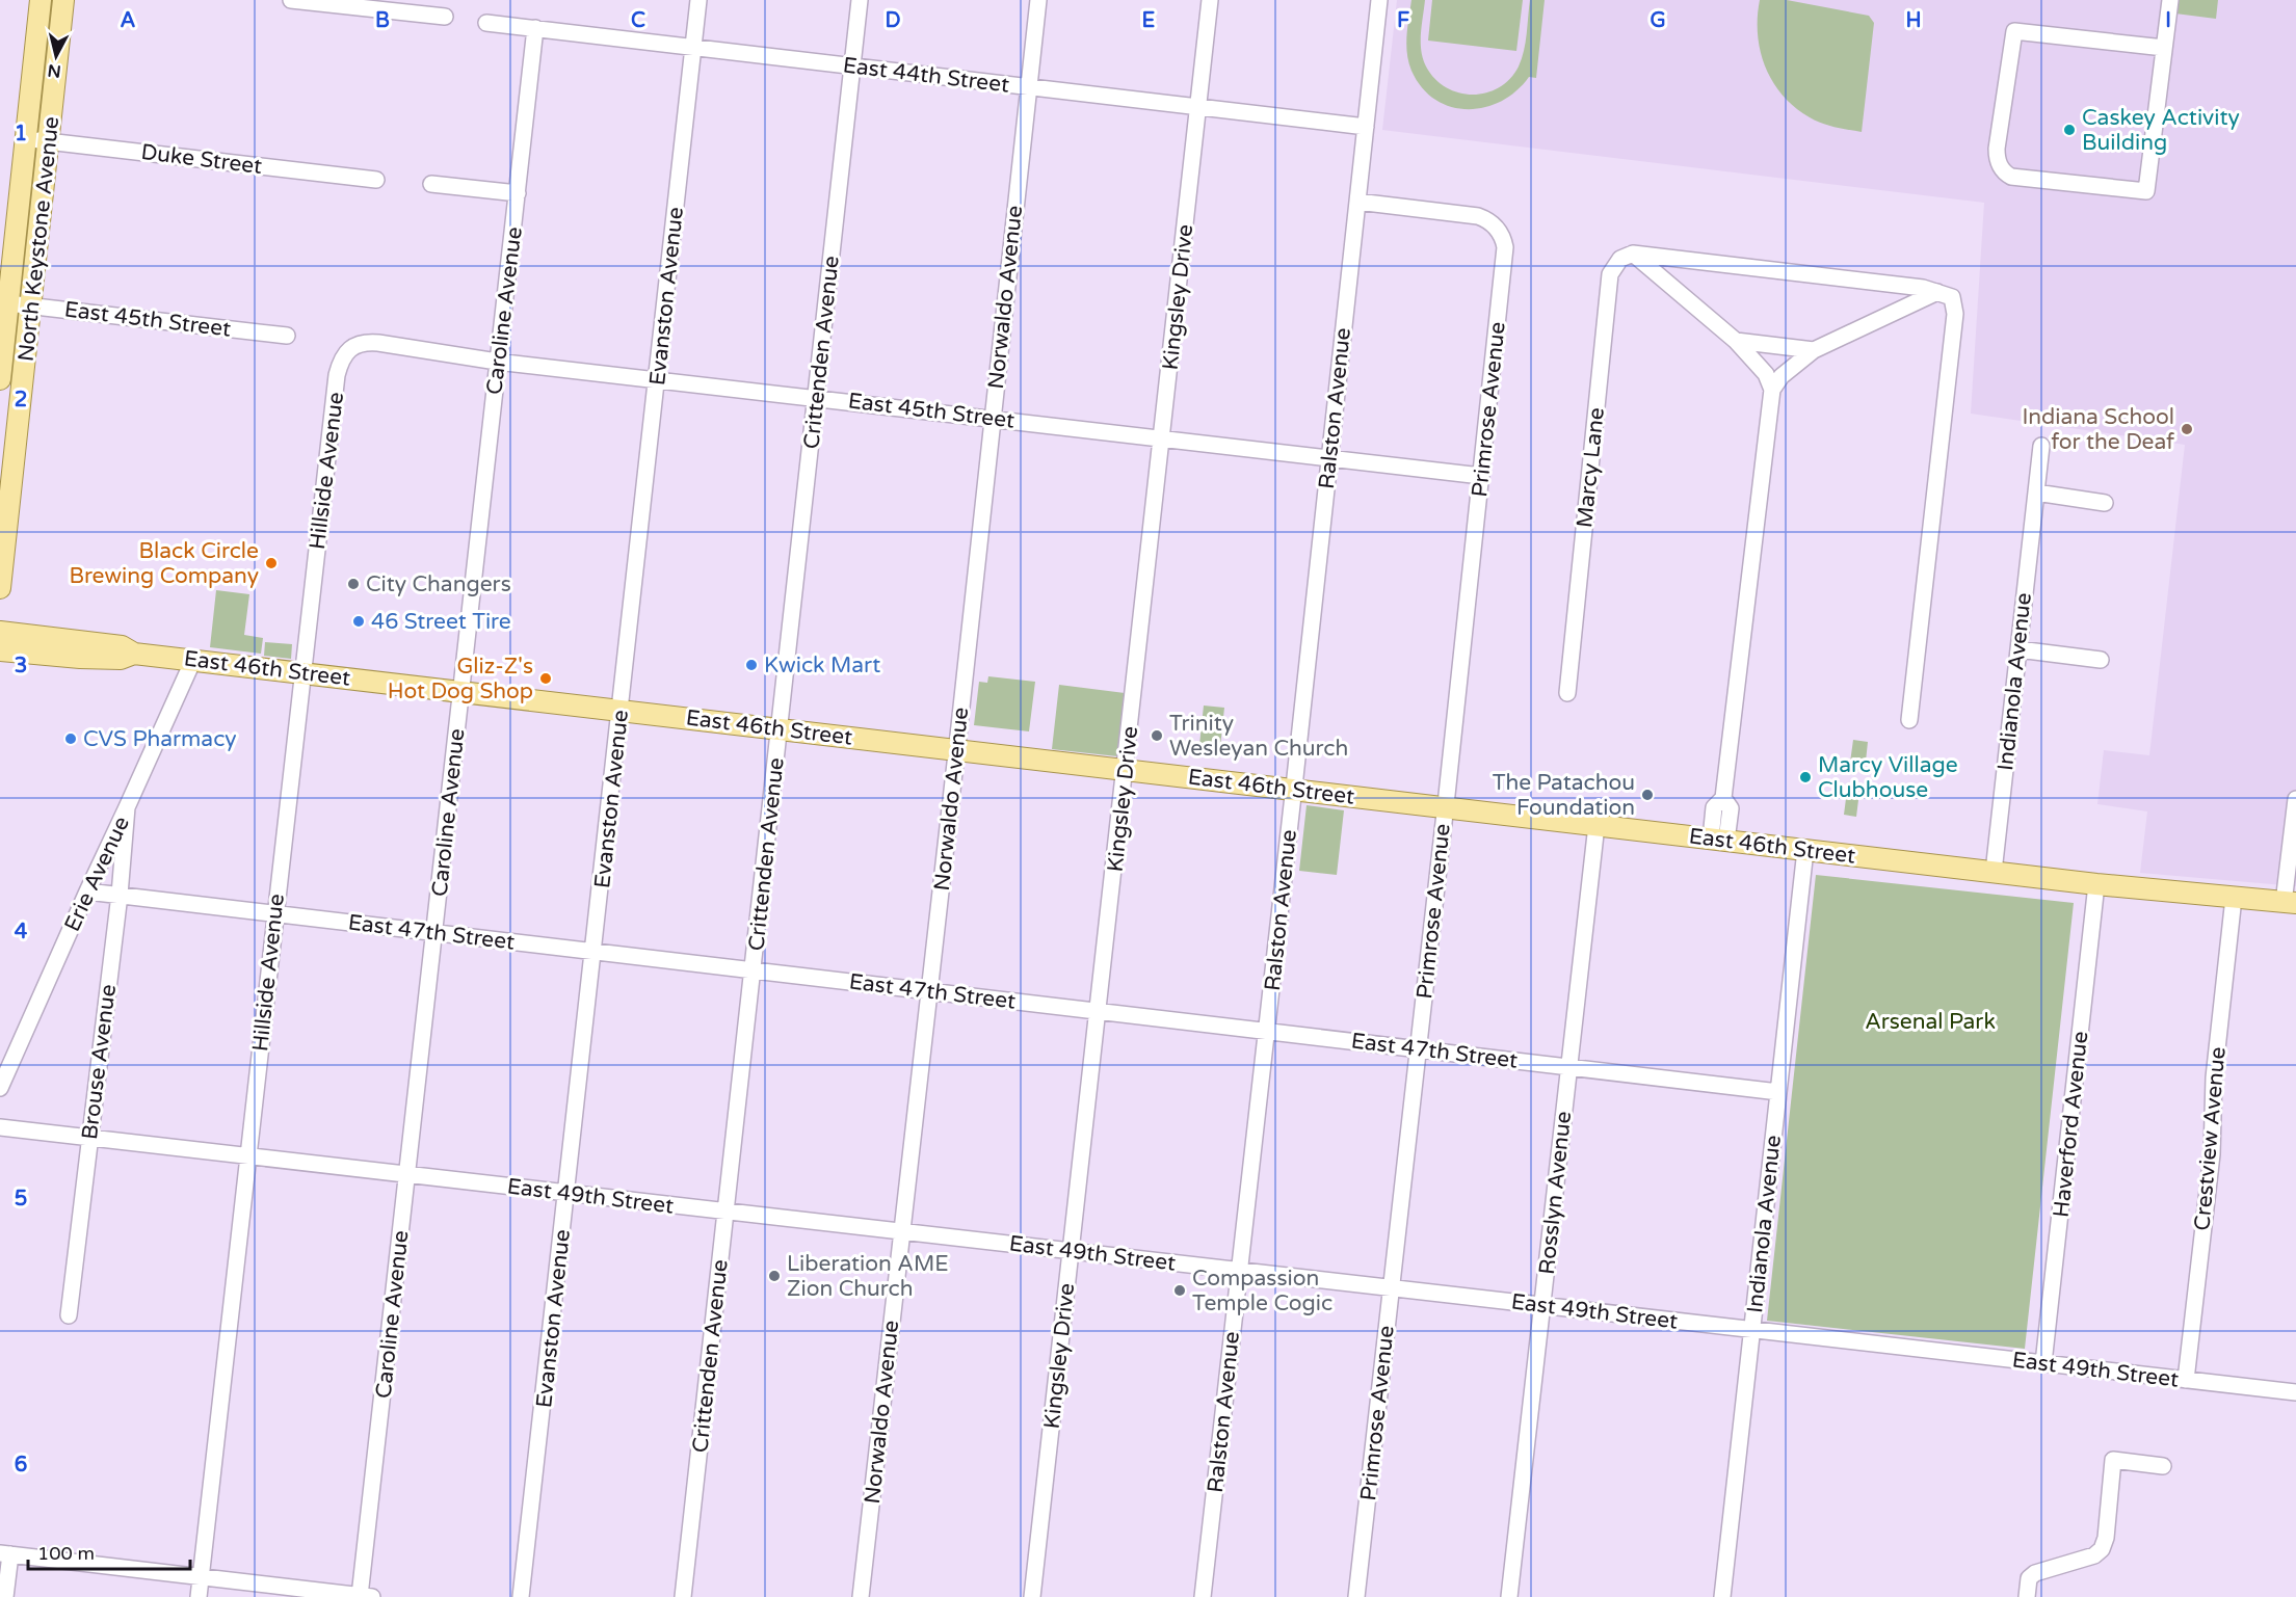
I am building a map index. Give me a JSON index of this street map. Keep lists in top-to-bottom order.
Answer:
{
  "streets": {
    "main road": ["North Keystone Avenue", "East 46th Street"],
    "street": [
      "East 44th Street",
      "Duke Street",
      "Evanston Avenue",
      "Norwaldo Avenue",
      "Kingsley Drive",
      "Caroline Avenue",
      "East 45th Street",
      "Crittenden Avenue",
      "Ralston Avenue",
      "Primrose Avenue",
      "Marcy Lane",
      "Hillside Avenue",
      "Indianola Avenue",
      "Erie Avenue",
      "East 47th Street",
      "Brouse Avenue",
      "Haverford Avenue",
      "Crestview Avenue",
      "Rosslyn Avenue",
      "East 49th Street"
    ]
  },
  "crossings": [
    ["East 44th Street", "Evanston Avenue"],
    ["East 44th Street", "Norwaldo Avenue"],
    ["East 44th Street", "Kingsley Drive"],
    ["East 44th Street", "Caroline Avenue"],
    ["East 44th Street", "Crittenden Avenue"],
    ["East 44th Street", "Ralston Avenue"],
    ["Duke Street", "North Keystone Avenue"],
    ["North Keystone Avenue", "East 45th Street"],
    ["Evanston Avenue", "East 45th Street"],
    ["Evanston Avenue", "East 46th Street"],
    ["Evanston Avenue", "East 47th Street"],
    ["Evanston Avenue", "East 49th Street"],
    ["Norwaldo Avenue", "East 45th Street"],
    ["Norwaldo Avenue", "East 46th Street"],
    ["Norwaldo Avenue", "East 47th Street"],
    ["Norwaldo Avenue", "East 49th Street"],
    ["Kingsley Drive", "East 45th Street"],
    ["Kingsley Drive", "East 46th Street"],
    ["Kingsley Drive", "East 47th Street"],
    ["Kingsley Drive", "East 49th Street"],
    ["Caroline Avenue", "East 45th Street"],
    ["Caroline Avenue", "East 46th Street"],
    ["Caroline Avenue", "East 47th Street"],
    ["Caroline Avenue", "East 49th Street"],
    ["East 45th Street", "Crittenden Avenue"],
    ["East 45th Street", "Ralston Avenue"],
    ["East 45th Street", "Primrose Avenue"],
    ["East 45th Street", "Hillside Avenue"],
    ["Crittenden Avenue", "East 46th Street"],
    ["Crittenden Avenue", "East 47th Street"],
    ["Crittenden Avenue", "East 49th Street"],
    ["Ralston Avenue", "Primrose Avenue"],
    ["Ralston Avenue", "East 46th Street"],
    ["Ralston Avenue", "East 47th Street"],
    ["Ralston Avenue", "East 49th Street"],
    ["Primrose Avenue", "East 46th Street"],
    ["Primrose Avenue", "East 47th Street"],
    ["Primrose Avenue", "East 49th Street"],
    ["Hillside Avenue", "East 46th Street"],
    ["Hillside Avenue", "East 47th Street"],
    ["Hillside Avenue", "East 49th Street"],
    ["East 46th Street", "Indianola Avenue"],
    ["East 46th Street", "Erie Avenue"],
    ["East 46th Street", "Haverford Avenue"],
    ["East 46th Street", "Crestview Avenue"],
    ["East 46th Street", "Rosslyn Avenue"],
    ["Indianola Avenue", "East 47th Street"],
    ["Indianola Avenue", "East 49th Street"],
    ["Erie Avenue", "East 47th Street"],
    ["Erie Avenue", "Brouse Avenue"],
    ["East 47th Street", "Brouse Avenue"],
    ["East 47th Street", "Rosslyn Avenue"],
    ["Brouse Avenue", "East 49th Street"],
    ["Haverford Avenue", "East 49th Street"],
    ["Crestview Avenue", "East 49th Street"],
    ["Rosslyn Avenue", "East 49th Street"]
  ],
  "parks": ["Arsenal Park"],
  "places": [
    "Caskey Activity Building",
    "Indiana School for the Deaf",
    "Black Circle Brewing Company",
    "City Changers",
    "46 Street Tire",
    "Kwick Mart",
    "Gliz-Z's Hot Dog Shop",
    "Trinity Wesleyan Church",
    "CVS Pharmacy",
    "Marcy Village Clubhouse",
    "The Patachou Foundation",
    "Liberation AME Zion Church",
    "Compassion Temple Cogic"
  ],
  "scale_bar": "100 m",
  "north": "bottom",
  "grid": {
    "columns": [
      "A",
      "B",
      "C",
      "D",
      "E",
      "F",
      "G",
      "H",
      "I"
    ],
    "rows": [
      "1",
      "2",
      "3",
      "4",
      "5",
      "6"
    ]
  }
}
